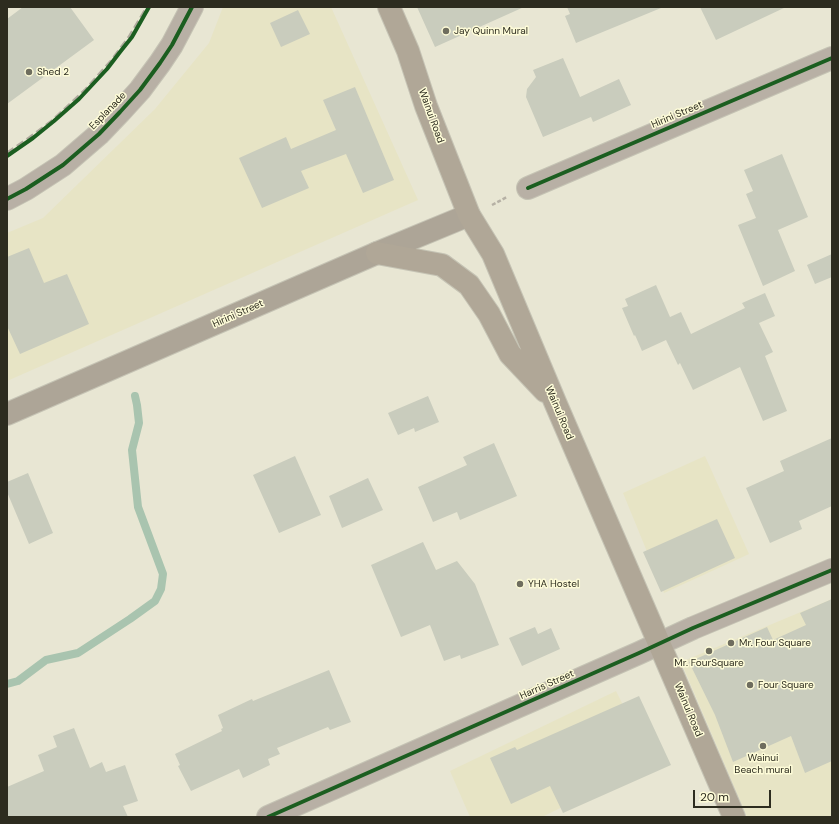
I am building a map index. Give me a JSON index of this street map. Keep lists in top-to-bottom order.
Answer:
{
  "streets": {
    "main road": ["Hirini Street", "Wainui Road"],
    "street": ["Esplanade", "Harris Street"]
  },
  "crossings": [
    ["Hirini Street", "Wainui Road"],
    ["Wainui Road", "Harris Street"]
  ],
  "places": [
    "Jay Quinn Mural",
    "Shed 2",
    "YHA Hostel",
    "Mr. Four Square",
    "Mr. FourSquare",
    "Four Square",
    "Wainui Beach mural"
  ],
  "scale_bar": "20 m"
}
